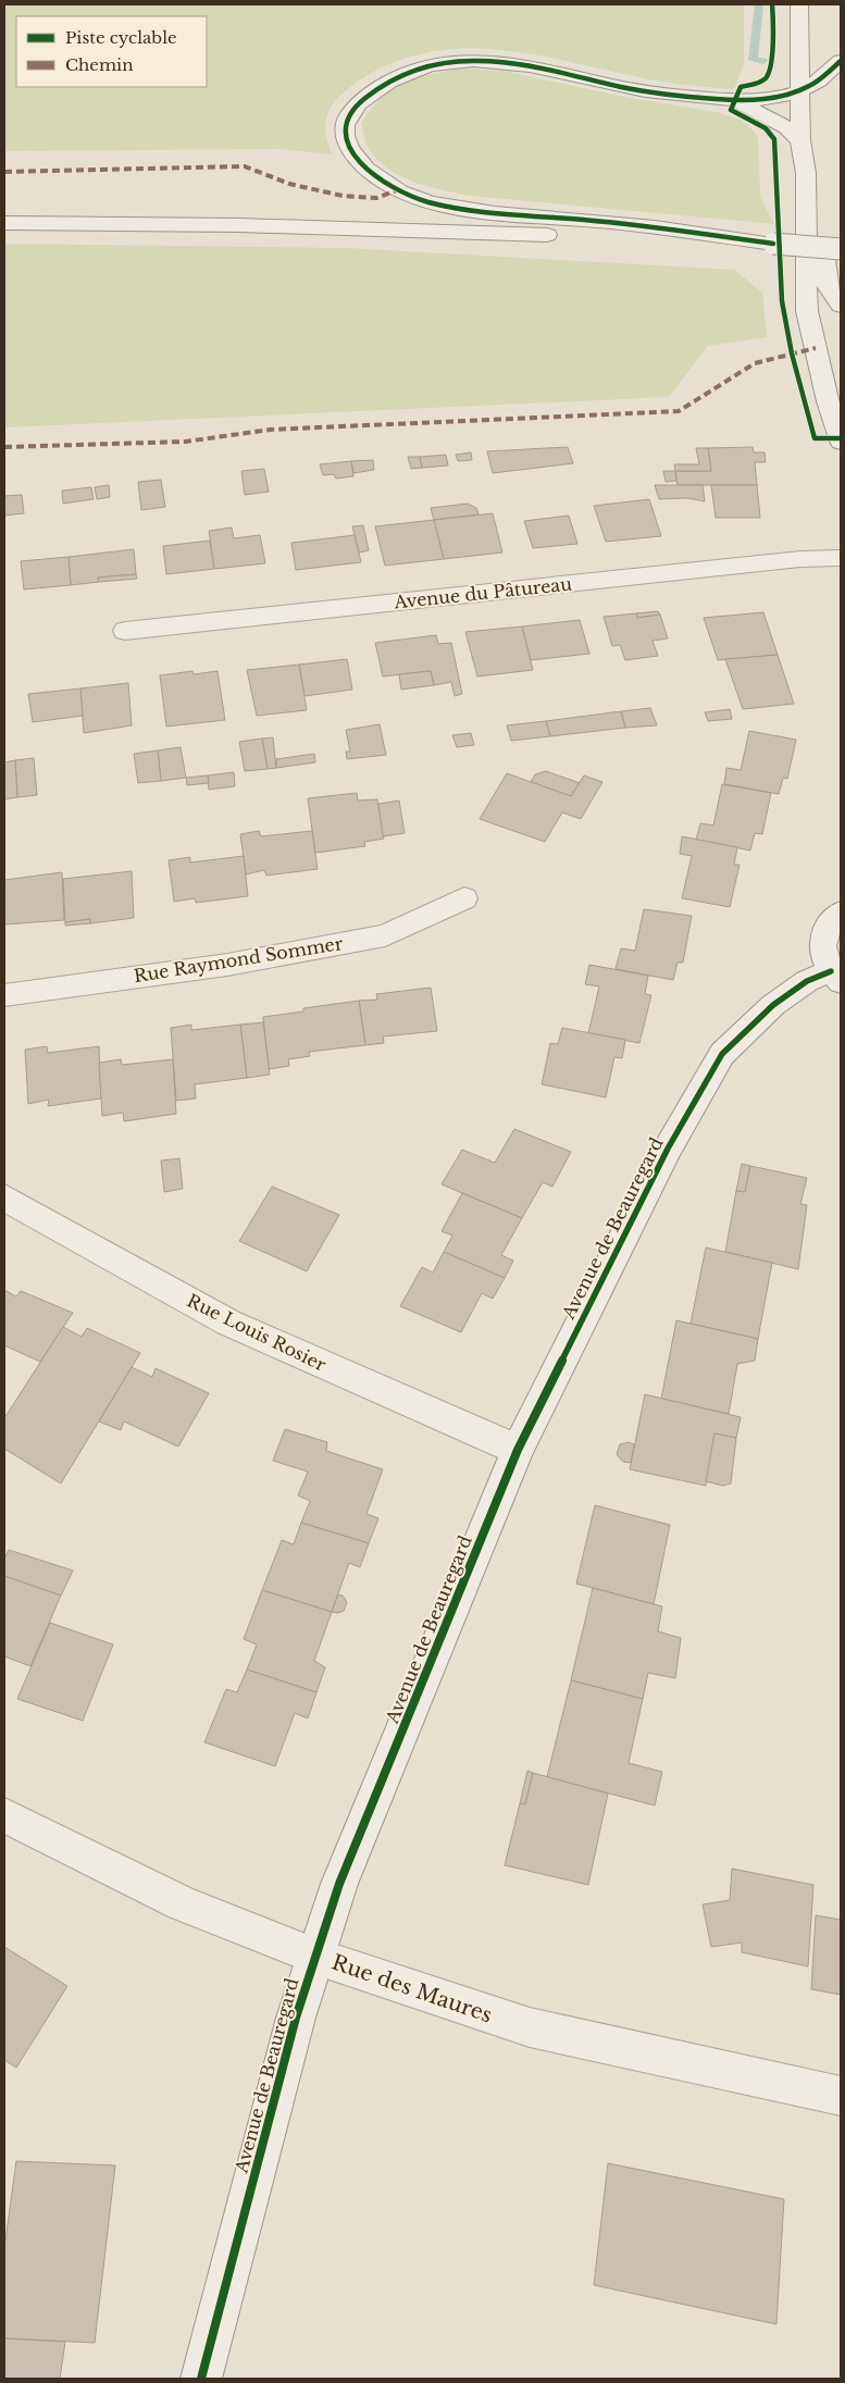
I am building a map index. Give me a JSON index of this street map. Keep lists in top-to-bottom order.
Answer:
{
  "streets": {
    "street": [
      "Avenue du Pâtureau",
      "Rue Raymond Sommer",
      "Avenue de Beauregard",
      "Rue Louis Rosier",
      "Rue des Maures"
    ]
  },
  "crossings": [
    ["Avenue de Beauregard", "Rue Louis Rosier"],
    ["Avenue de Beauregard", "Rue des Maures"]
  ],
  "legend": ["Piste cyclable", "Chemin"]
}
